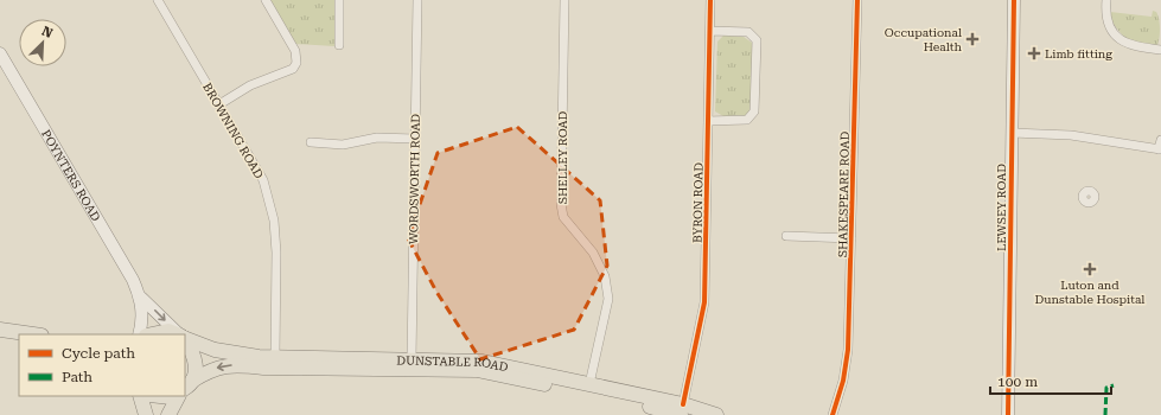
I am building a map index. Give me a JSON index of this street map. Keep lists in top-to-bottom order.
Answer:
{
  "streets": {
    "main road": ["DUNSTABLE ROAD"],
    "street": [
      "BROWNING ROAD",
      "SHELLEY ROAD",
      "POYNTERS ROAD",
      "WORDSWORTH ROAD",
      "SHAKESPEARE ROAD",
      "BYRON ROAD",
      "LEWSEY ROAD"
    ]
  },
  "crossings": [
    ["BROWNING ROAD", "DUNSTABLE ROAD"],
    ["SHELLEY ROAD", "DUNSTABLE ROAD"],
    ["WORDSWORTH ROAD", "DUNSTABLE ROAD"],
    ["BYRON ROAD", "DUNSTABLE ROAD"]
  ],
  "places": {
    "health": ["Occupational Health", "Limb fitting", "Luton and Dunstable Hospital"]
  },
  "legend": ["Cycle path", "Path"],
  "scale_bar": "100 m",
  "north": "top right"
}
